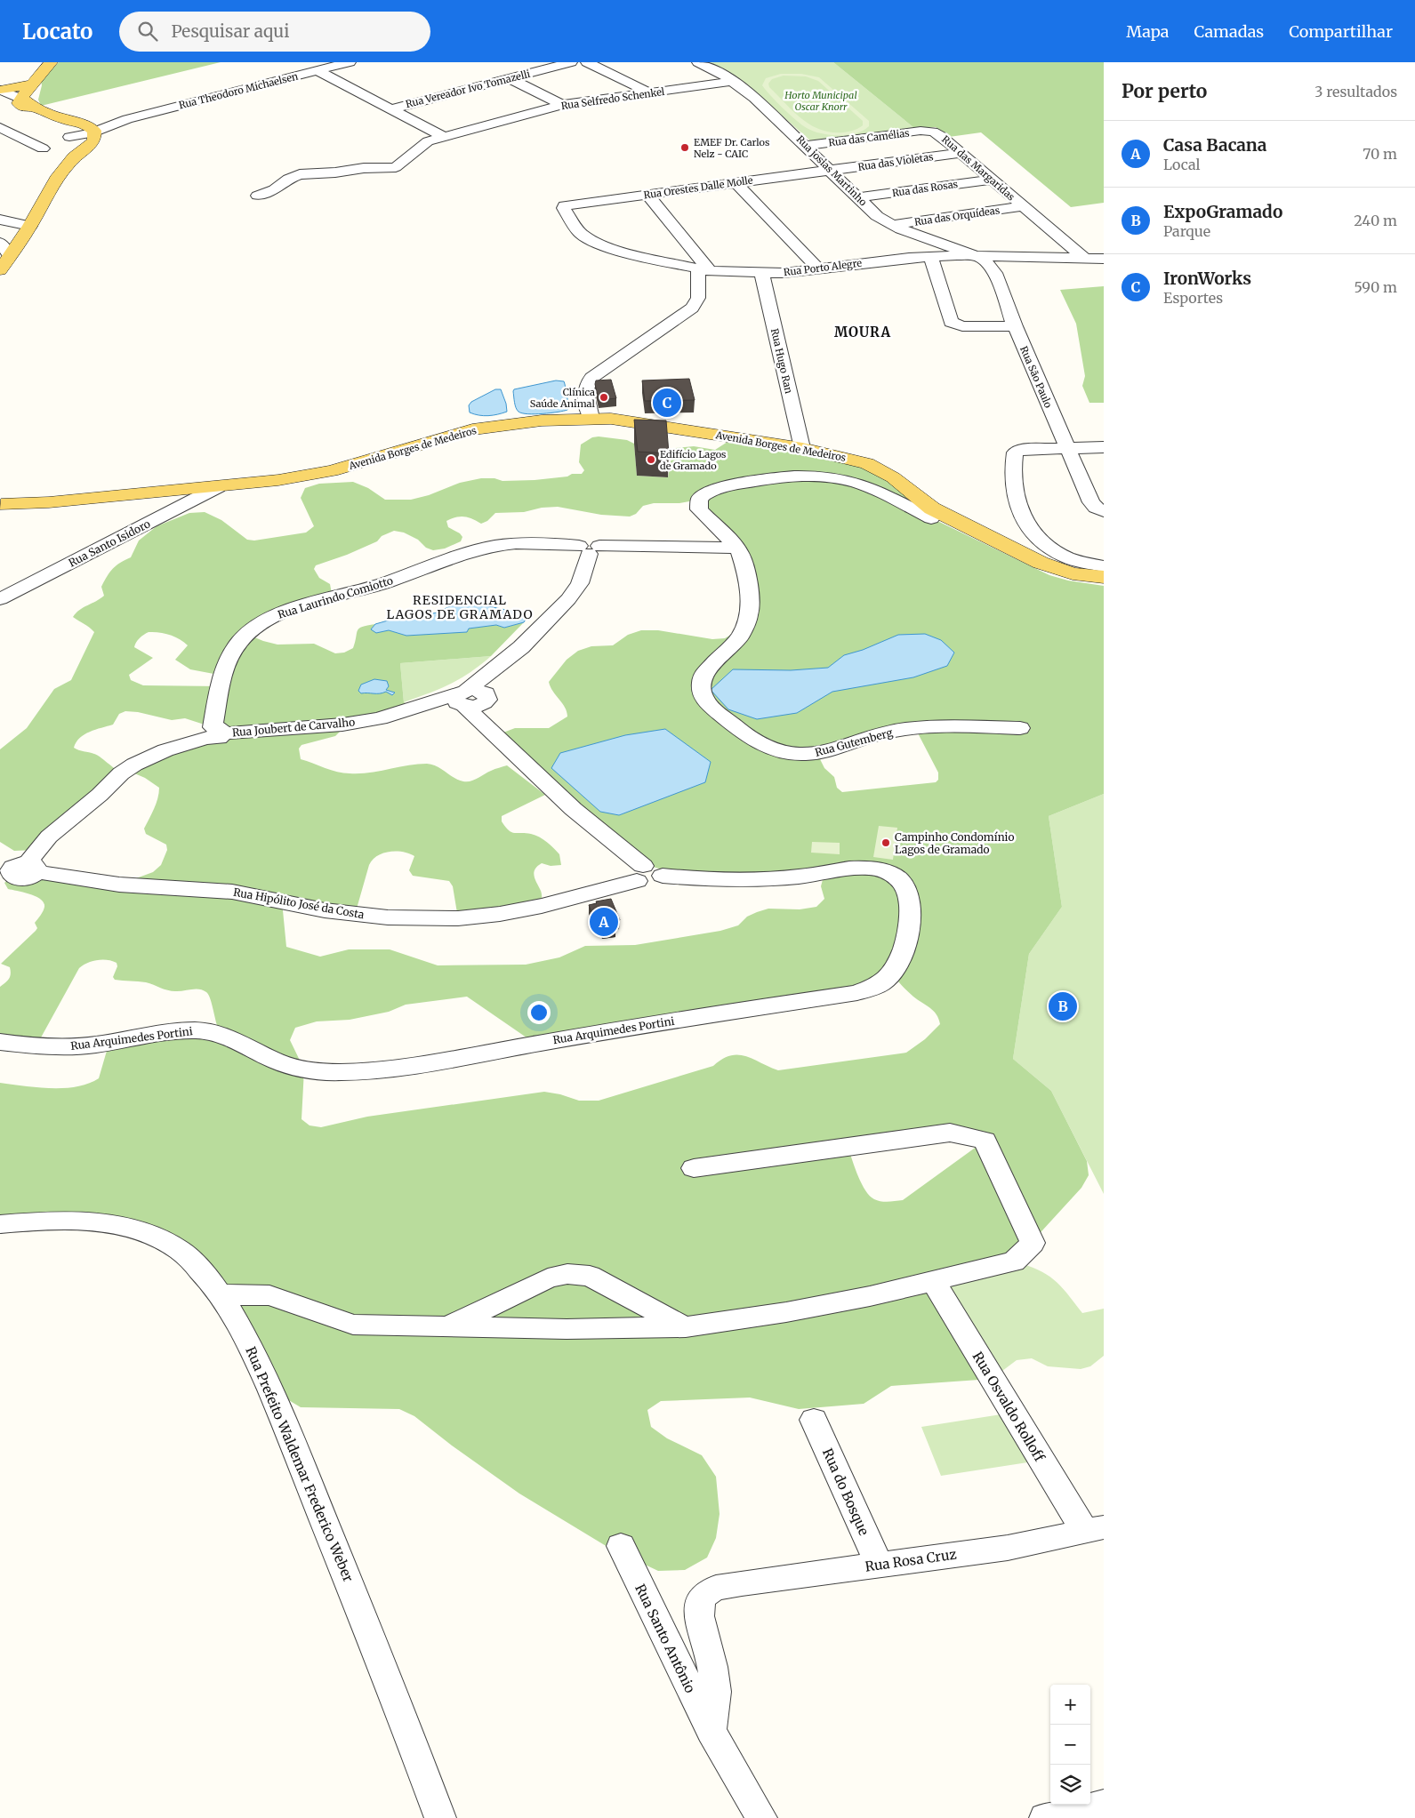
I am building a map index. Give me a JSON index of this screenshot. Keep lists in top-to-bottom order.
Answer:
{
  "streets": {
    "main road": ["Avenida Borges de Medeiros"],
    "street": [
      "Rua Vereador Ivo Tomazelli",
      "Rua Theodoro Michaelsen",
      "Rua Selfredo Schenkel",
      "Rua das Camélias",
      "Rua das Violetas",
      "Rua das Margaridas",
      "Rua josias Martinho",
      "Rua Orestes Dalle Molle",
      "Rua das Rosas",
      "Rua das Orquídeas",
      "Rua Porto Alegre",
      "Rua Hugo Ran",
      "Rua São Paulo",
      "Rua Santo Isidoro",
      "Rua Laurindo Comiotto",
      "Rua Joubert de Carvalho",
      "Rua Gutemberg",
      "Rua Hipólito José da Costa",
      "Rua Arquimedes Portini",
      "Rua Osvaldo Rolloff",
      "Rua Prefeito Waldemar Frederico Weber",
      "Rua do Bosque",
      "Rua Rosa Cruz",
      "Rua Santo Antônio"
    ]
  },
  "crossings": [
    ["Rua Selfredo Schenkel", "Rua josias Martinho"],
    ["Rua das Camélias", "Rua das Margaridas"],
    ["Rua das Camélias", "Rua josias Martinho"],
    ["Rua das Violetas", "Rua das Margaridas"],
    ["Rua das Violetas", "Rua josias Martinho"],
    ["Rua das Violetas", "Rua Orestes Dalle Molle"],
    ["Rua das Margaridas", "Rua das Rosas"],
    ["Rua das Margaridas", "Rua das Orquídeas"],
    ["Rua das Margaridas", "Rua Porto Alegre"],
    ["Rua josias Martinho", "Rua Orestes Dalle Molle"],
    ["Rua josias Martinho", "Rua das Rosas"],
    ["Rua josias Martinho", "Rua das Orquídeas"],
    ["Rua josias Martinho", "Rua Porto Alegre"],
    ["Rua josias Martinho", "Rua São Paulo"],
    ["Rua Orestes Dalle Molle", "Rua Porto Alegre"],
    ["Rua Porto Alegre", "Rua Hugo Ran"],
    ["Rua Porto Alegre", "Rua São Paulo"],
    ["Rua Hugo Ran", "Avenida Borges de Medeiros"],
    ["Avenida Borges de Medeiros", "Rua Santo Isidoro"],
    ["Avenida Borges de Medeiros", "Rua Gutemberg"],
    ["Rua Laurindo Comiotto", "Rua Joubert de Carvalho"],
    ["Rua Laurindo Comiotto", "Rua Gutemberg"],
    ["Rua Hipólito José da Costa", "Rua Arquimedes Portini"],
    ["Rua Osvaldo Rolloff", "Rua Rosa Cruz"],
    ["Rua do Bosque", "Rua Rosa Cruz"],
    ["Rua Rosa Cruz", "Rua Santo Antônio"]
  ],
  "districts": ["MOURA", "RESIDENCIAL LAGOS DE GRAMADO"],
  "parks": ["Horto Municipal Oscar Knorr"],
  "places": [
    "EMEF Dr. Carlos Nelz - CAIC",
    "Clínica Saúde Animal",
    "Edifício Lagos de Gramado",
    "Campinho Condomínio Lagos de Gramado"
  ],
  "page": {
    "header": "Locato",
    "search": "Pesquisar aqui",
    "nav": ["Mapa", "Camadas", "Compartilhar"],
    "heading": ["Por perto", "3 resultados"],
    "list": [
      {
        "mark": "A",
        "name": "Casa Bacana",
        "note": "Local",
        "value": "70 m"
      },
      {
        "mark": "B",
        "name": "ExpoGramado",
        "note": "Parque",
        "value": "240 m"
      },
      {
        "mark": "C",
        "name": "IronWorks",
        "note": "Esportes",
        "value": "590 m"
      }
    ],
    "pins": ["C", "A", "B"],
    "map_buttons": ["+", "−"]
  }
}
